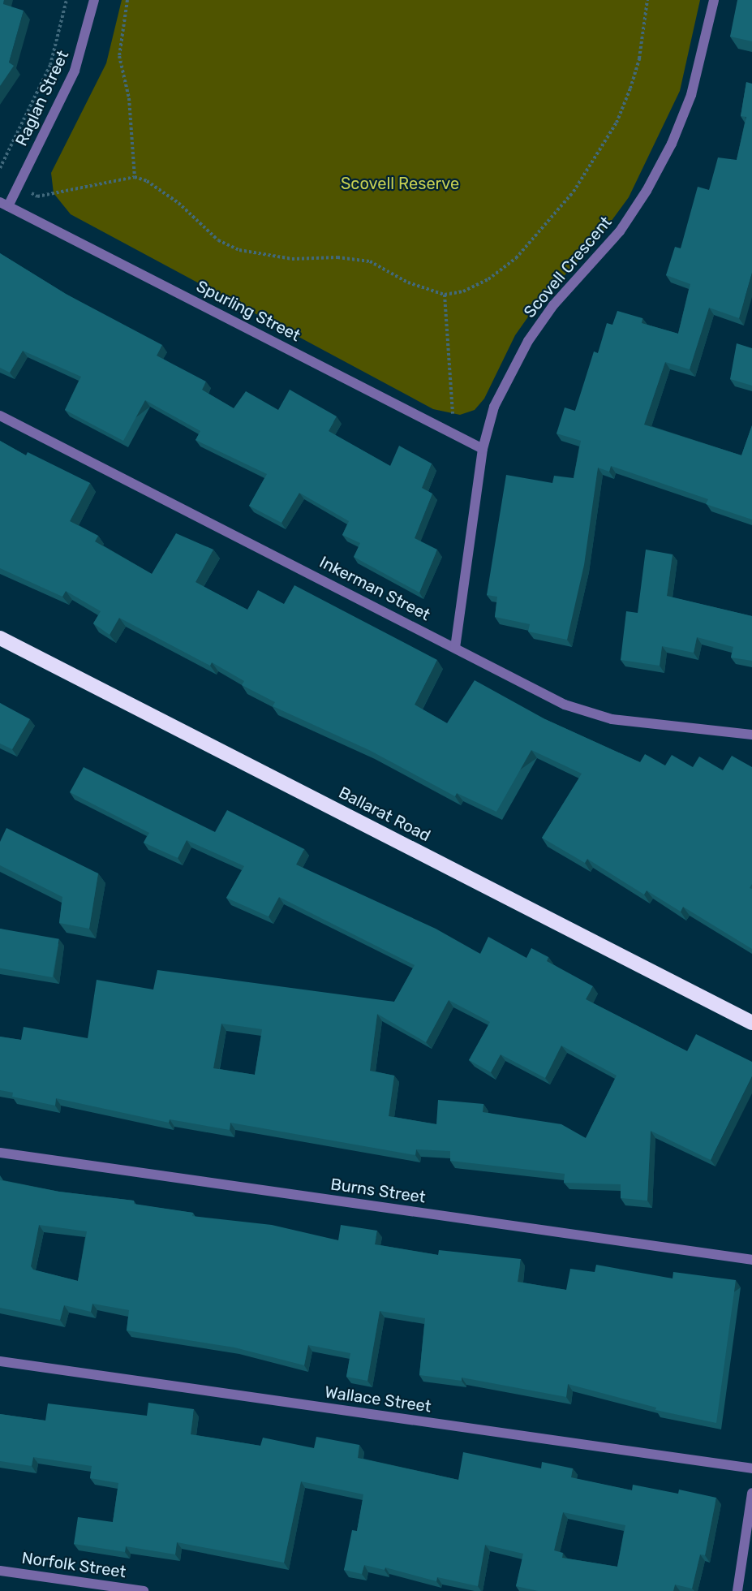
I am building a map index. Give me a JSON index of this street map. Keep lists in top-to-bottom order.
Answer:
{
  "streets": {
    "highway": ["Ballarat Road"],
    "street": [
      "Raglan Street",
      "Scovell Crescent",
      "Spurling Street",
      "Inkerman Street",
      "Burns Street",
      "Wallace Street",
      "Norfolk Street"
    ]
  },
  "crossings": [
    ["Raglan Street", "Spurling Street"],
    ["Scovell Crescent", "Spurling Street"],
    ["Scovell Crescent", "Inkerman Street"]
  ],
  "parks": ["Scovell Reserve"]
}
